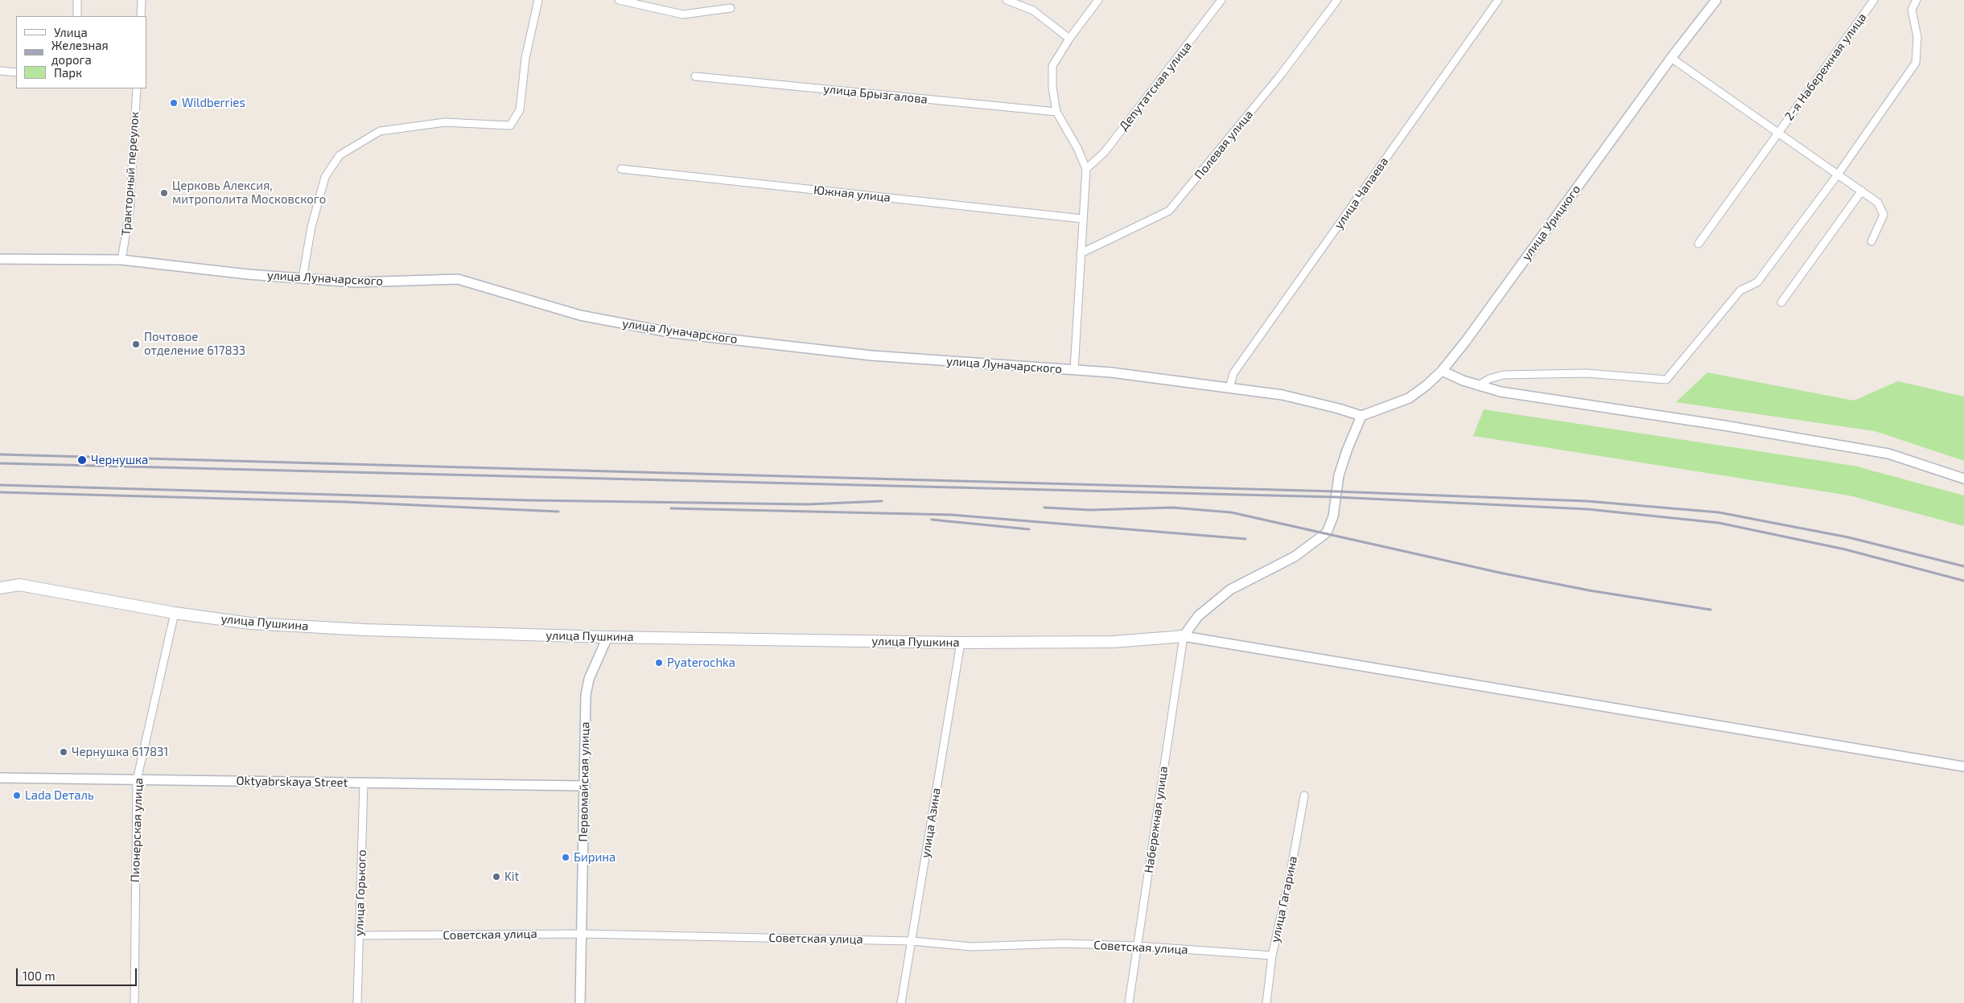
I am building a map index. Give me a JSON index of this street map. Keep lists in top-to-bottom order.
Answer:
{
  "streets": {
    "main road": ["улица Пушкина"],
    "street": [
      "2-я Набережная улица",
      "Депутатская улица",
      "улица Брызгалова",
      "Полевая улица",
      "Тракторный переулок",
      "улица Чапаева",
      "Южная улица",
      "улица Урицкого",
      "улица Луначарского",
      "Oktyabrskaya Street",
      "Первомайская улица",
      "Набережная улица",
      "улица Азина",
      "Пионерская улица",
      "улица Горького",
      "улица Гагарина",
      "Советская улица"
    ]
  },
  "crossings": [
    ["2-я Набережная улица", "улица Урицкого"],
    ["Тракторный переулок", "улица Луначарского"],
    ["улица Чапаева", "улица Луначарского"],
    ["улица Урицкого", "улица Луначарского"],
    ["улица Пушкина", "Первомайская улица"],
    ["улица Пушкина", "Набережная улица"],
    ["улица Пушкина", "улица Азина"],
    ["улица Пушкина", "Пионерская улица"],
    ["Oktyabrskaya Street", "Первомайская улица"],
    ["Oktyabrskaya Street", "Пионерская улица"],
    ["Oktyabrskaya Street", "улица Горького"],
    ["Первомайская улица", "Советская улица"],
    ["Набережная улица", "Советская улица"],
    ["улица Азина", "Советская улица"],
    ["улица Горького", "Советская улица"],
    ["улица Гагарина", "Советская улица"]
  ],
  "places": [
    "Wildberries",
    "Церковь Алексия, митрополита Московского",
    "Почтовое отделение 617833",
    "Чернушка",
    "Pyaterochka",
    "Чернушка 617831",
    "Lada Dеталь",
    "Бирина",
    "Kit"
  ],
  "legend": ["Улица", "Железная дорога", "Парк"],
  "scale_bar": "100 m"
}
